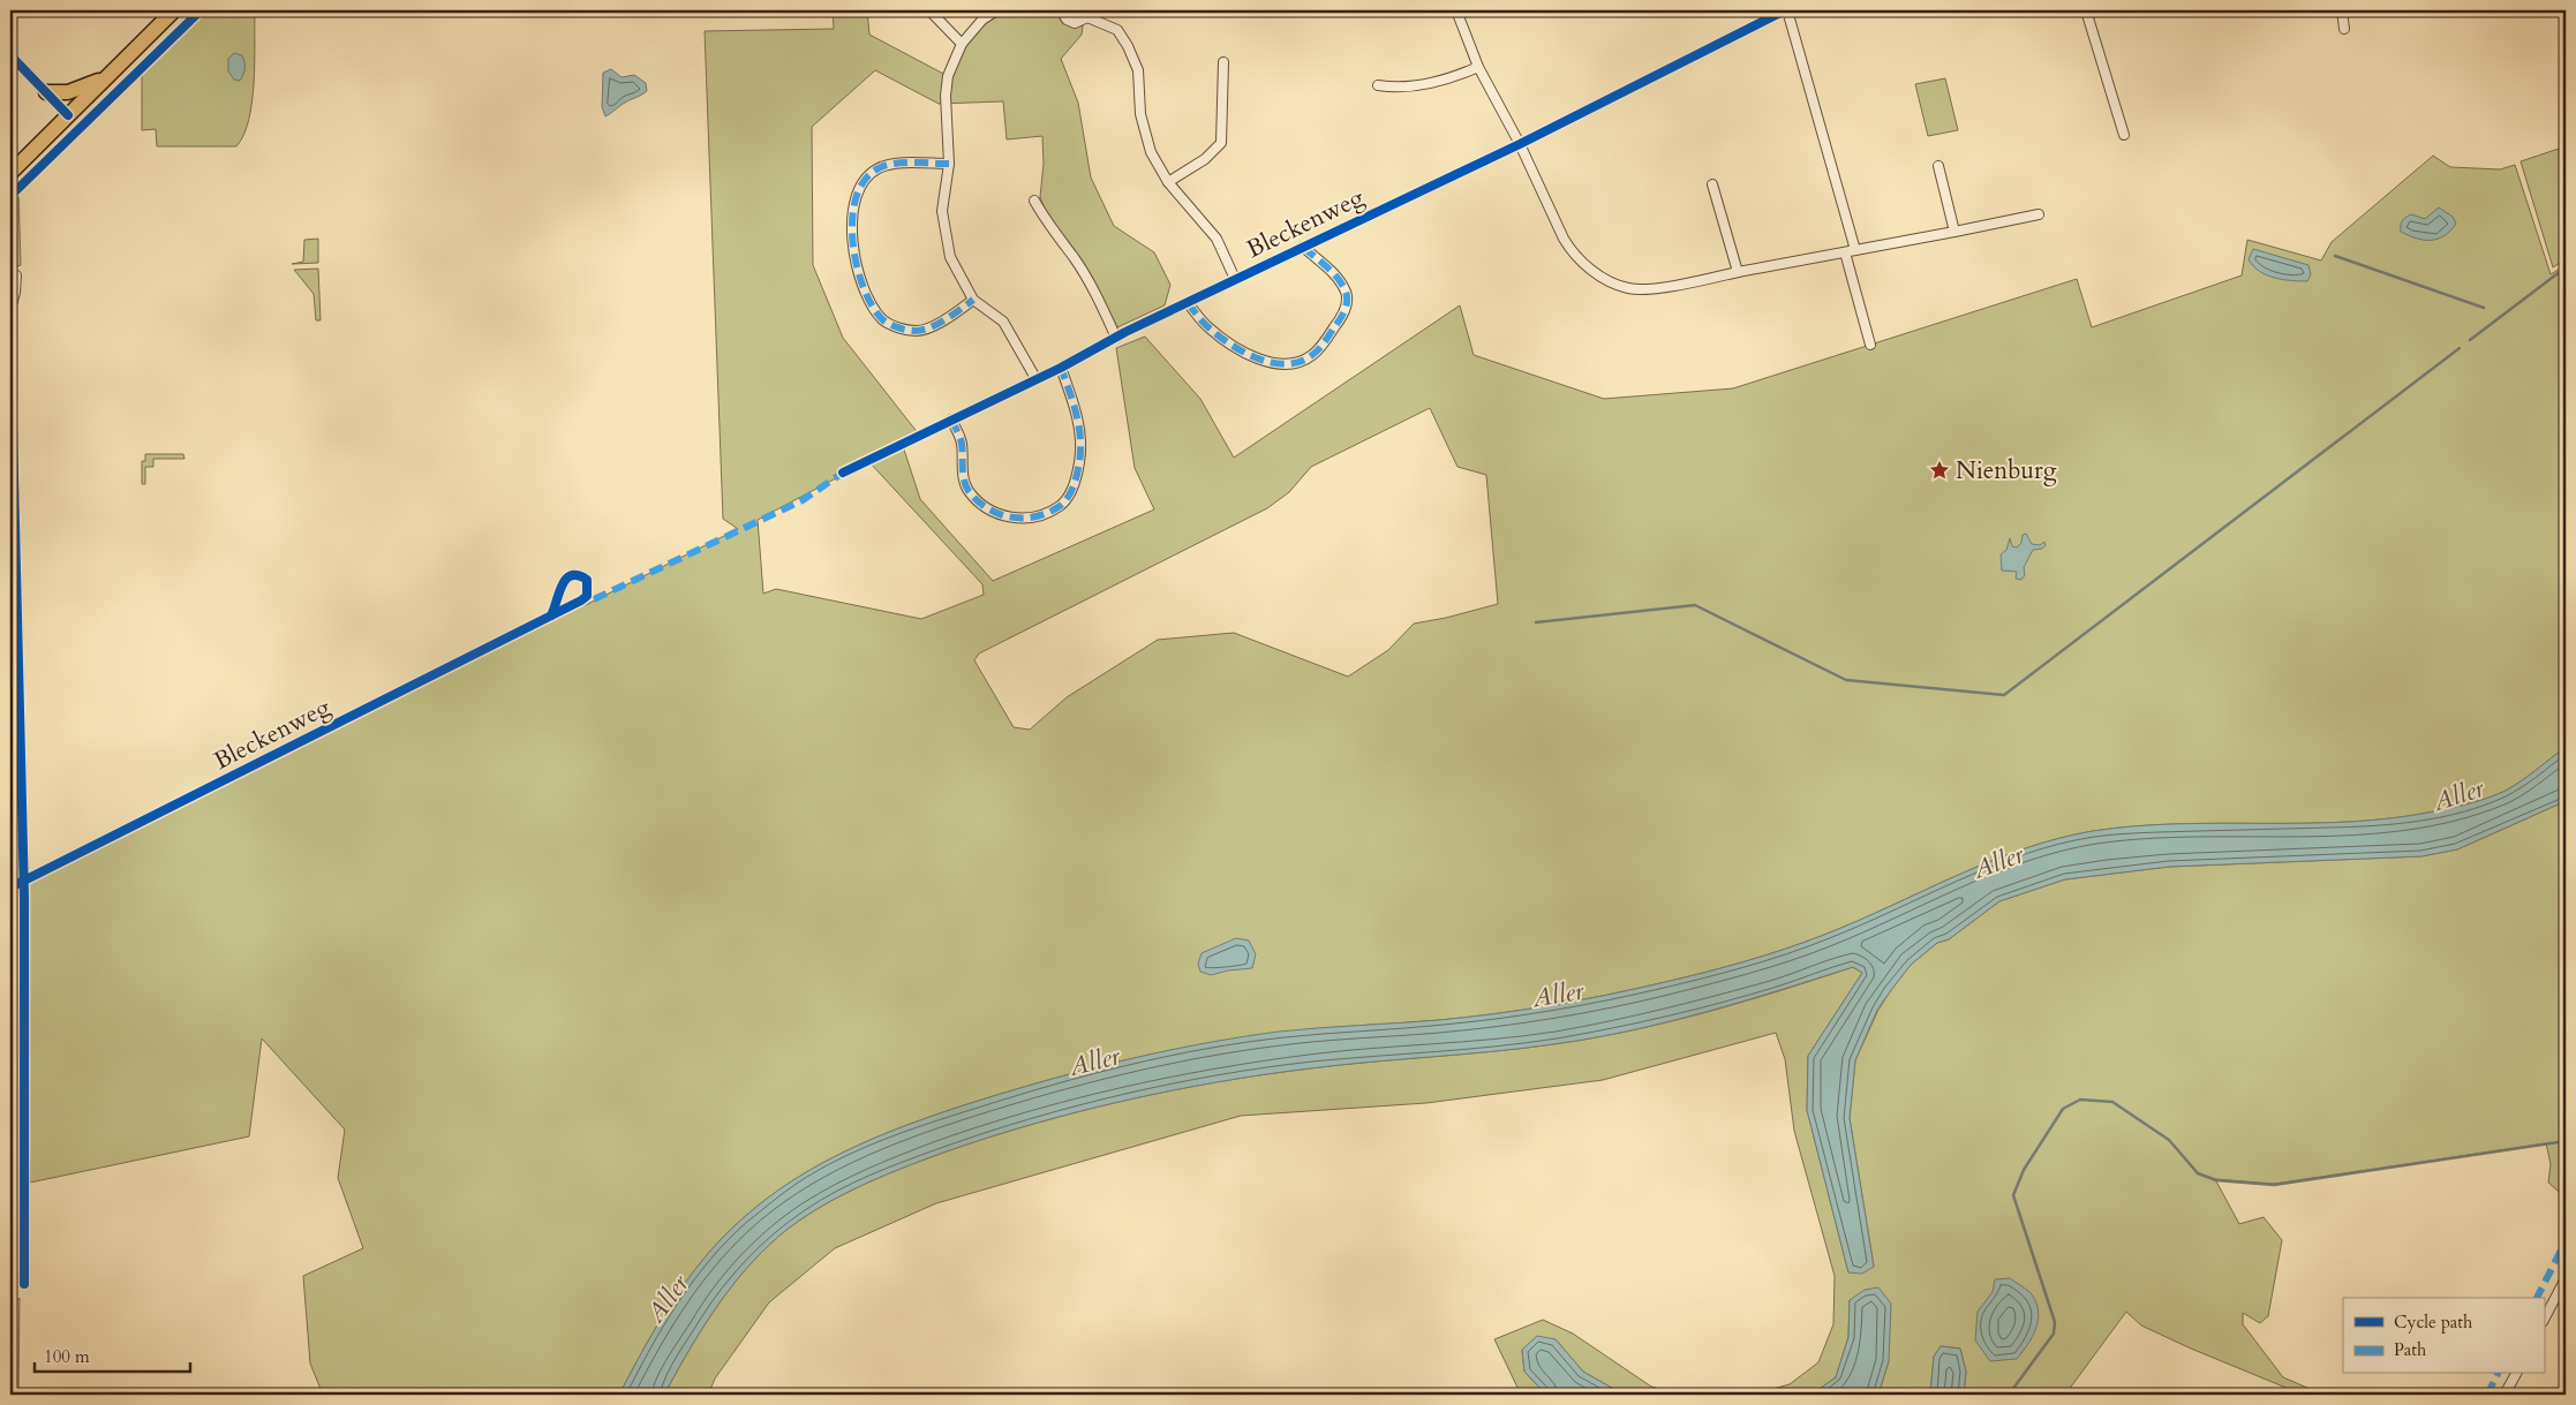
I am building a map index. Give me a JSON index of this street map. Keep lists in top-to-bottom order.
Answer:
{
  "streets": {
    "street": ["Bleckenweg"]
  },
  "water": ["Aller"],
  "places": {
    "place": ["Nienburg"]
  },
  "legend": ["Cycle path", "Path"],
  "scale_bar": "100 m"
}
